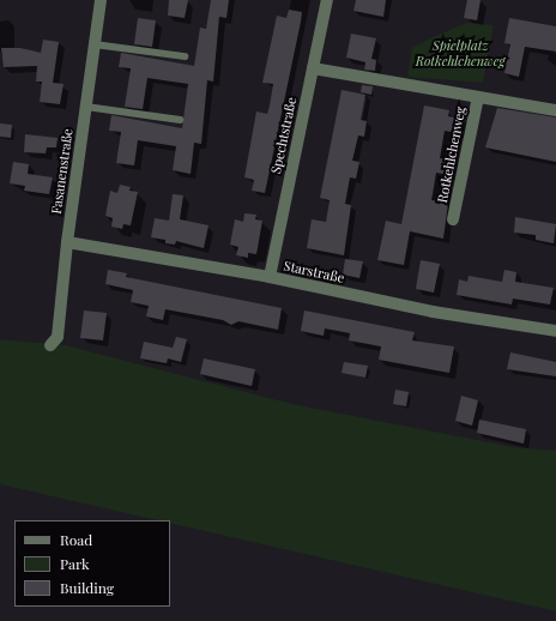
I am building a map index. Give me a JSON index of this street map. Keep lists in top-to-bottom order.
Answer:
{
  "streets": {
    "street": [
      "Spechtstraße",
      "Rotkehlchenweg",
      "Fasanenstraße",
      "Starstraße"
    ]
  },
  "crossings": [
    ["Spechtstraße", "Rotkehlchenweg"],
    ["Spechtstraße", "Starstraße"],
    ["Fasanenstraße", "Starstraße"]
  ],
  "parks": ["Spielplatz Rotkehlchenweg"],
  "legend": ["Road", "Park", "Building"]
}
